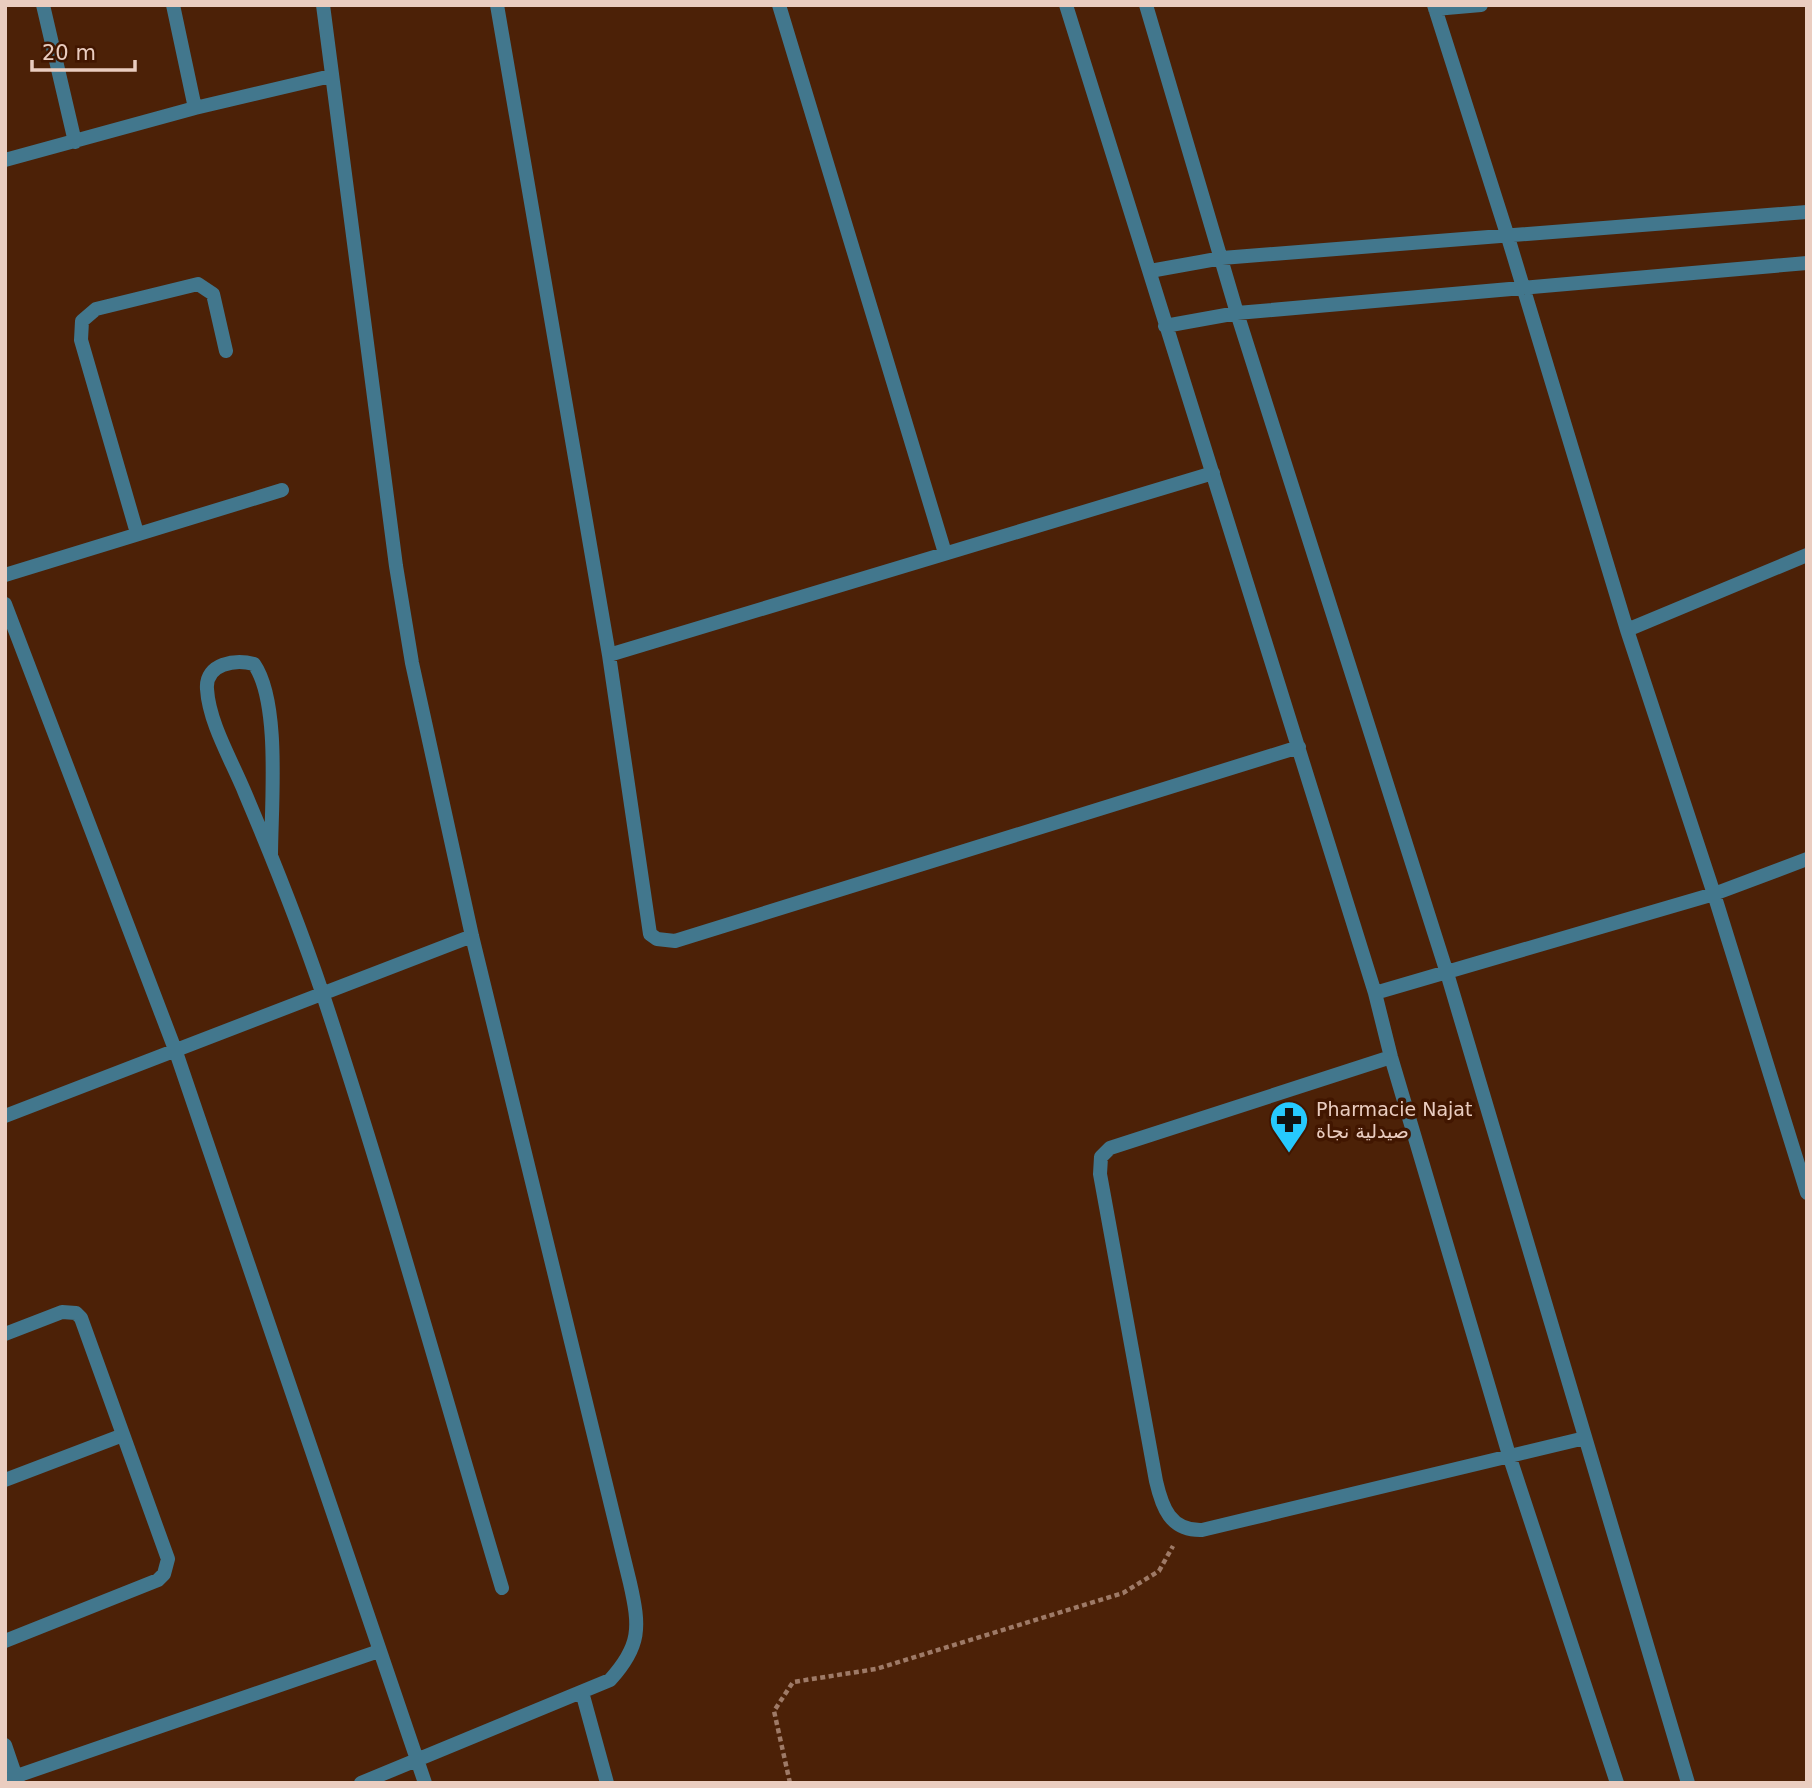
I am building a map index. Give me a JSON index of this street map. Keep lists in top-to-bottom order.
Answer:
{
  "places": {
    "pharmacy": ["Pharmacie Najat صيدلية نجاة"]
  },
  "scale_bar": "20 m"
}
